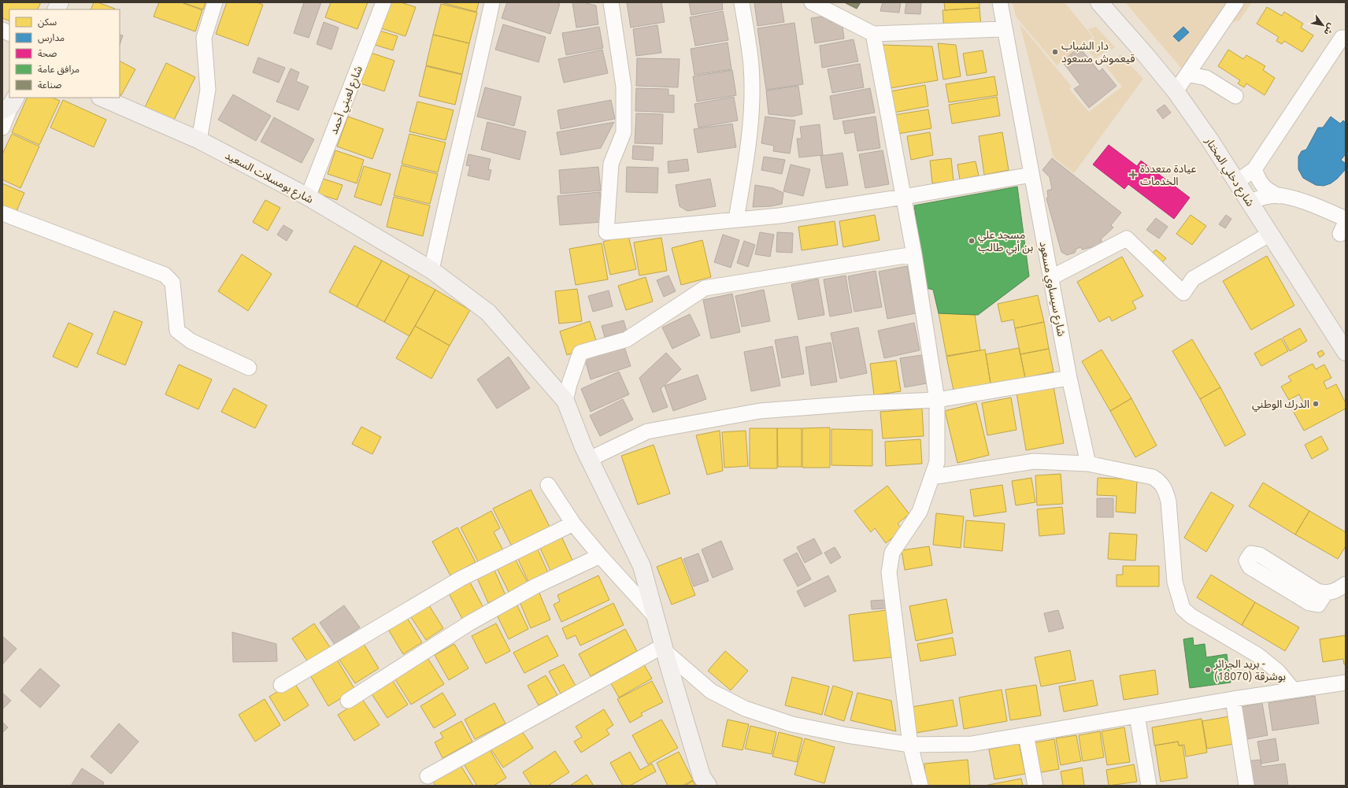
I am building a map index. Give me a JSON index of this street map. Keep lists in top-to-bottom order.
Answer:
{
  "streets": {
    "street": [
      "شارع لعبني أحمد",
      "شارع دخلي المختار",
      "شارع بومسلات السعيد",
      "شارع سيساوي مسعود"
    ]
  },
  "crossings": [
    ["شارع لعبني أحمد", "شارع بومسلات السعيد"]
  ],
  "places": {
    "other": [
      "دار الشباب قيعموش مسعود",
      "مسجد علي بن أبي طالب",
      "الدرك الوطني",
      "بريد الجزائر - بوشرقة (18070)"
    ],
    "health": ["عيادة متعددة الخدمات"]
  },
  "legend": [
    "سكن",
    "مدارس",
    "صحة",
    "مرافق عامة",
    "صناعة"
  ],
  "north": "bottom right"
}
